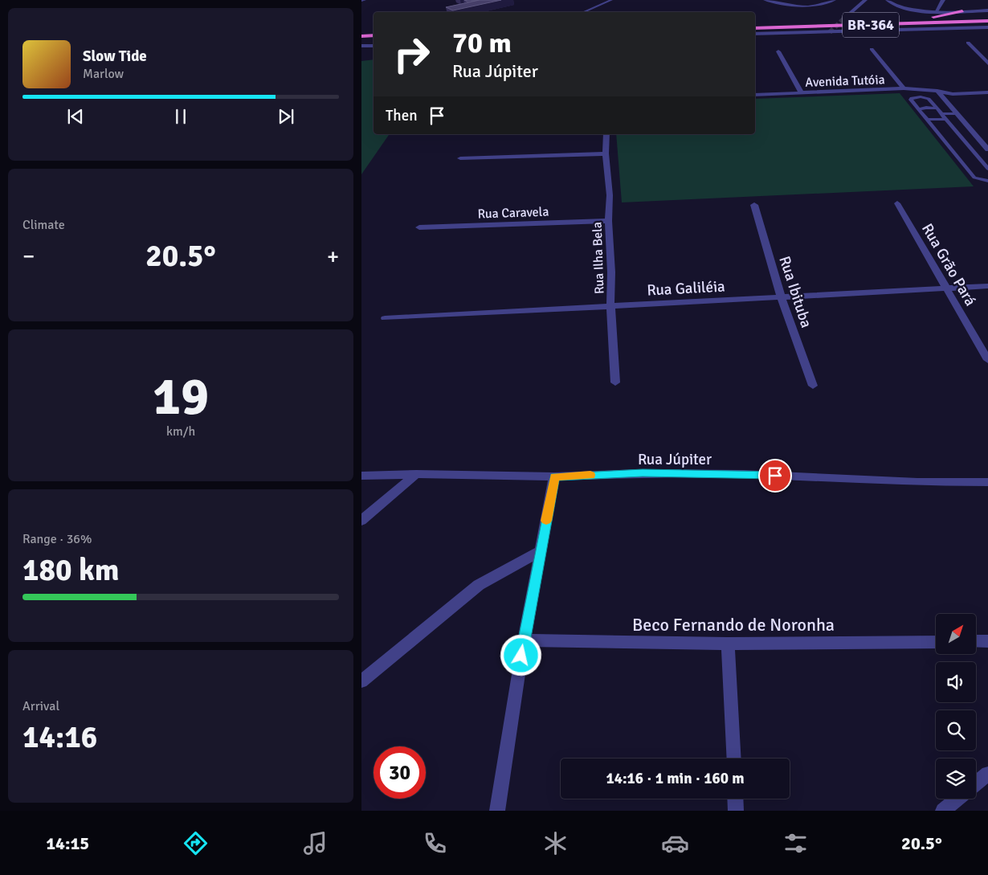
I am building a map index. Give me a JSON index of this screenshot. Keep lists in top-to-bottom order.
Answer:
{
  "streets": {
    "highway": ["BR-364"],
    "street": [
      "Avenida Tutóia",
      "Rua Caravela",
      "Rua Ilha Bela",
      "Rua Grão Pará",
      "Rua Galiléia",
      "Rua Ibituba",
      "Rua Júpiter",
      "Beco Fernando de Noronha"
    ]
  },
  "crossings": [
    ["Rua Caravela", "Rua Ilha Bela"],
    ["Rua Ilha Bela", "Rua Galiléia"],
    ["Rua Grão Pará", "Rua Galiléia"],
    ["Rua Galiléia", "Rua Ibituba"]
  ],
  "north": "top right",
  "page": {
    "turn": ["70 m", "Rua Júpiter"],
    "song": ["Slow Tide", "Marlow"],
    "then": "Then",
    "tile": [
      "Climate",
      ["19", "km/h"],
      ["Range · 36%", "180 km"],
      ["Arrival", "14:16"]
    ],
    "heat": ["−", "20.5°", "+"],
    "limit": "30",
    "trip": "14:16 · 1 min · 160 m",
    "tabs": ["14:15", "20.5°"]
  }
}
